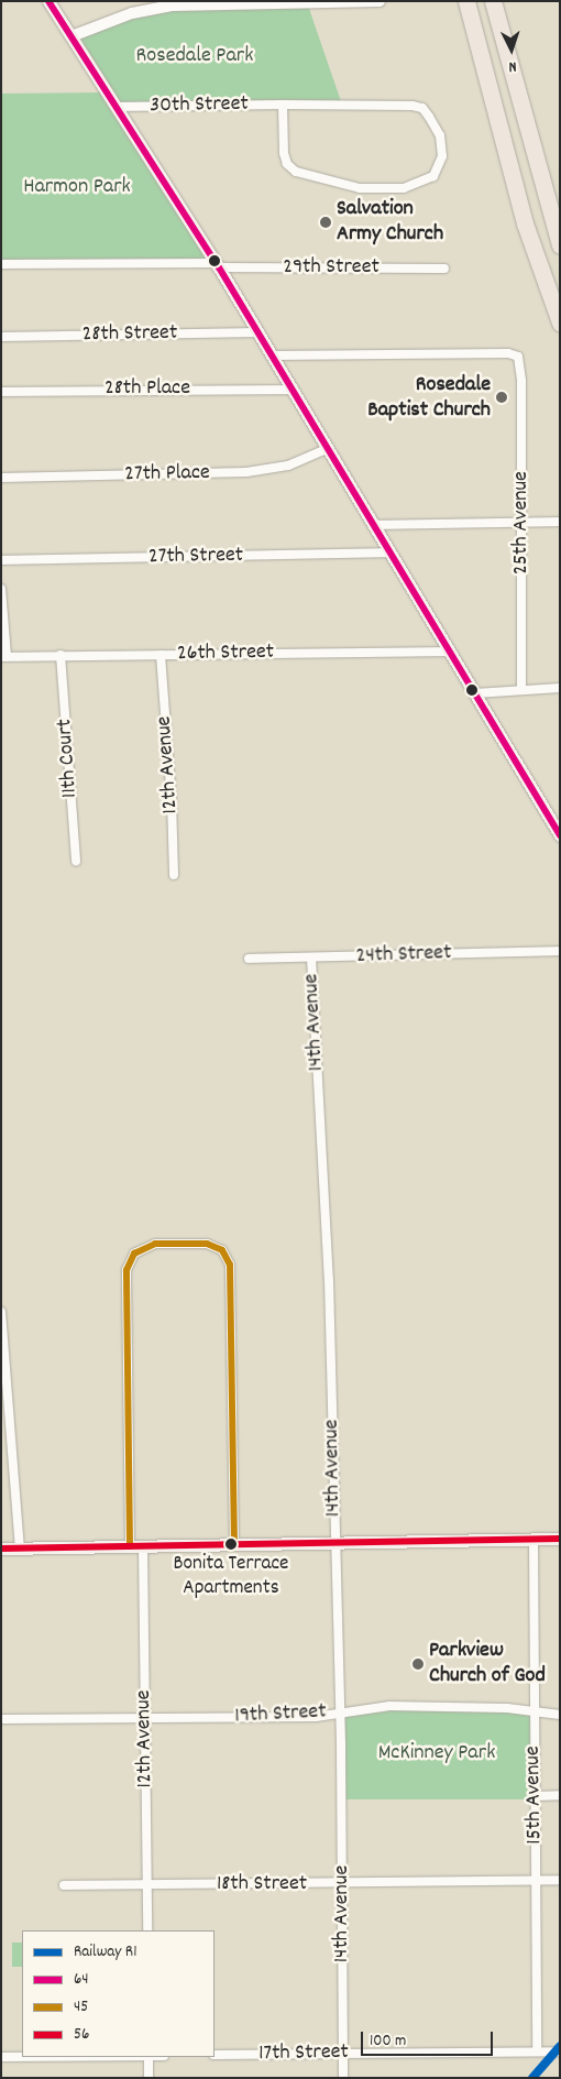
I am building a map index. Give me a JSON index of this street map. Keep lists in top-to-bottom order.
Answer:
{
  "streets": {
    "street": [
      "30th Street",
      "29th Street",
      "28th Street",
      "28th Place",
      "27th Place",
      "25th Avenue",
      "27th Street",
      "26th Street",
      "11th Court",
      "12th Avenue",
      "24th Street",
      "14th Avenue",
      "19th Street",
      "15th Avenue",
      "18th Street",
      "17th Street"
    ]
  },
  "crossings": [
    ["26th Street", "11th Court"],
    ["26th Street", "12th Avenue"],
    ["12th Avenue", "19th Street"],
    ["12th Avenue", "18th Street"],
    ["24th Street", "14th Avenue"],
    ["14th Avenue", "19th Street"],
    ["14th Avenue", "18th Street"],
    ["14th Avenue", "17th Street"],
    ["19th Street", "15th Avenue"],
    ["15th Avenue", "18th Street"],
    ["15th Avenue", "17th Street"]
  ],
  "parks": ["Rosedale Park", "Harmon Park", "McKinney Park"],
  "places": [
    "Salvation Army Church",
    "Rosedale Baptist Church",
    "Bonita Terrace Apartments",
    "Parkview Church of God"
  ],
  "lines": [
    "transit line 64",
    "transit line 45",
    "transit line 56",
    "rail line R1"
  ],
  "legend": [
    "Railway R1",
    "64",
    "45",
    "56"
  ],
  "scale_bar": "100 m",
  "north": "bottom"
}
